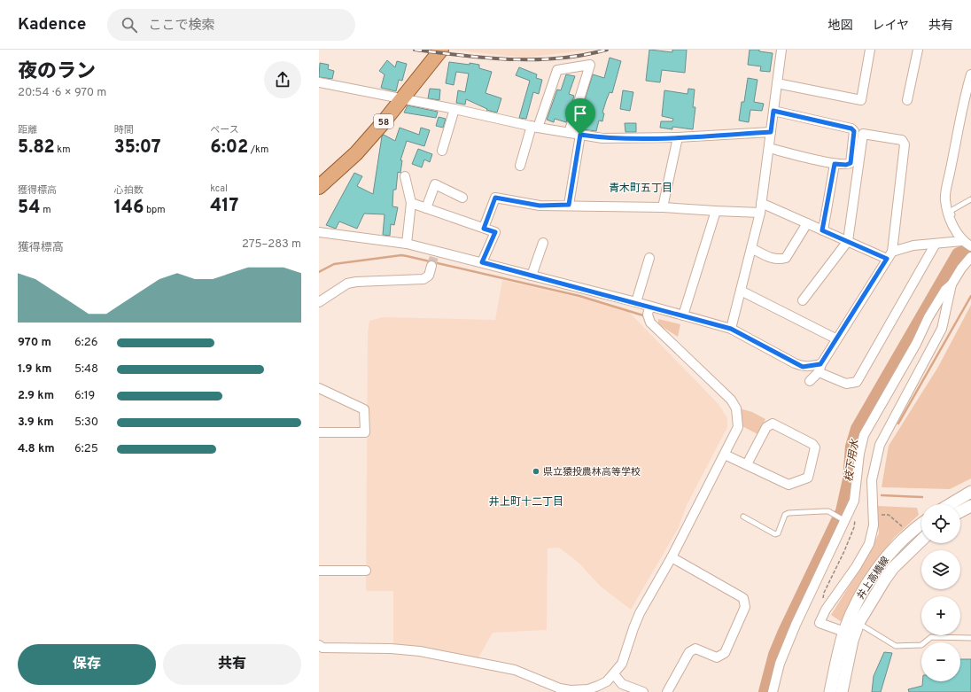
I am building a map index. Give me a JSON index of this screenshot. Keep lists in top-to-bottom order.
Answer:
{
  "streets": {
    "main road": ["58"],
    "street": ["井上高橋線"]
  },
  "districts": ["青木町五丁目", "井上町十二丁目"],
  "water": ["枝下用水"],
  "places": ["県立猿投農林高等学校"],
  "page": {
    "header": "Kadence",
    "search": "ここで検索",
    "nav": ["地図", "レイヤ", "共有"],
    "heading": ["夜のラン", "20:54 · 6 × 970 m"],
    "stats": [
      ["距離", "5.82 km"],
      ["時間", "35:07"],
      ["ペース", "6:02 /km"],
      ["獲得標高", "54 m"],
      ["心拍数", "146 bpm"],
      ["kcal", "417"]
    ],
    "chart": ["獲得標高", "275–283 m"],
    "list": [
      {
        "name": "970 m",
        "note": "6:26"
      },
      {
        "name": "1.9 km",
        "note": "5:48"
      },
      {
        "name": "2.9 km",
        "note": "6:19"
      },
      {
        "name": "3.9 km",
        "note": "5:30"
      },
      {
        "name": "4.8 km",
        "note": "6:25"
      }
    ],
    "map_buttons": ["+", "−"],
    "buttons": ["保存", "共有"]
  }
}
